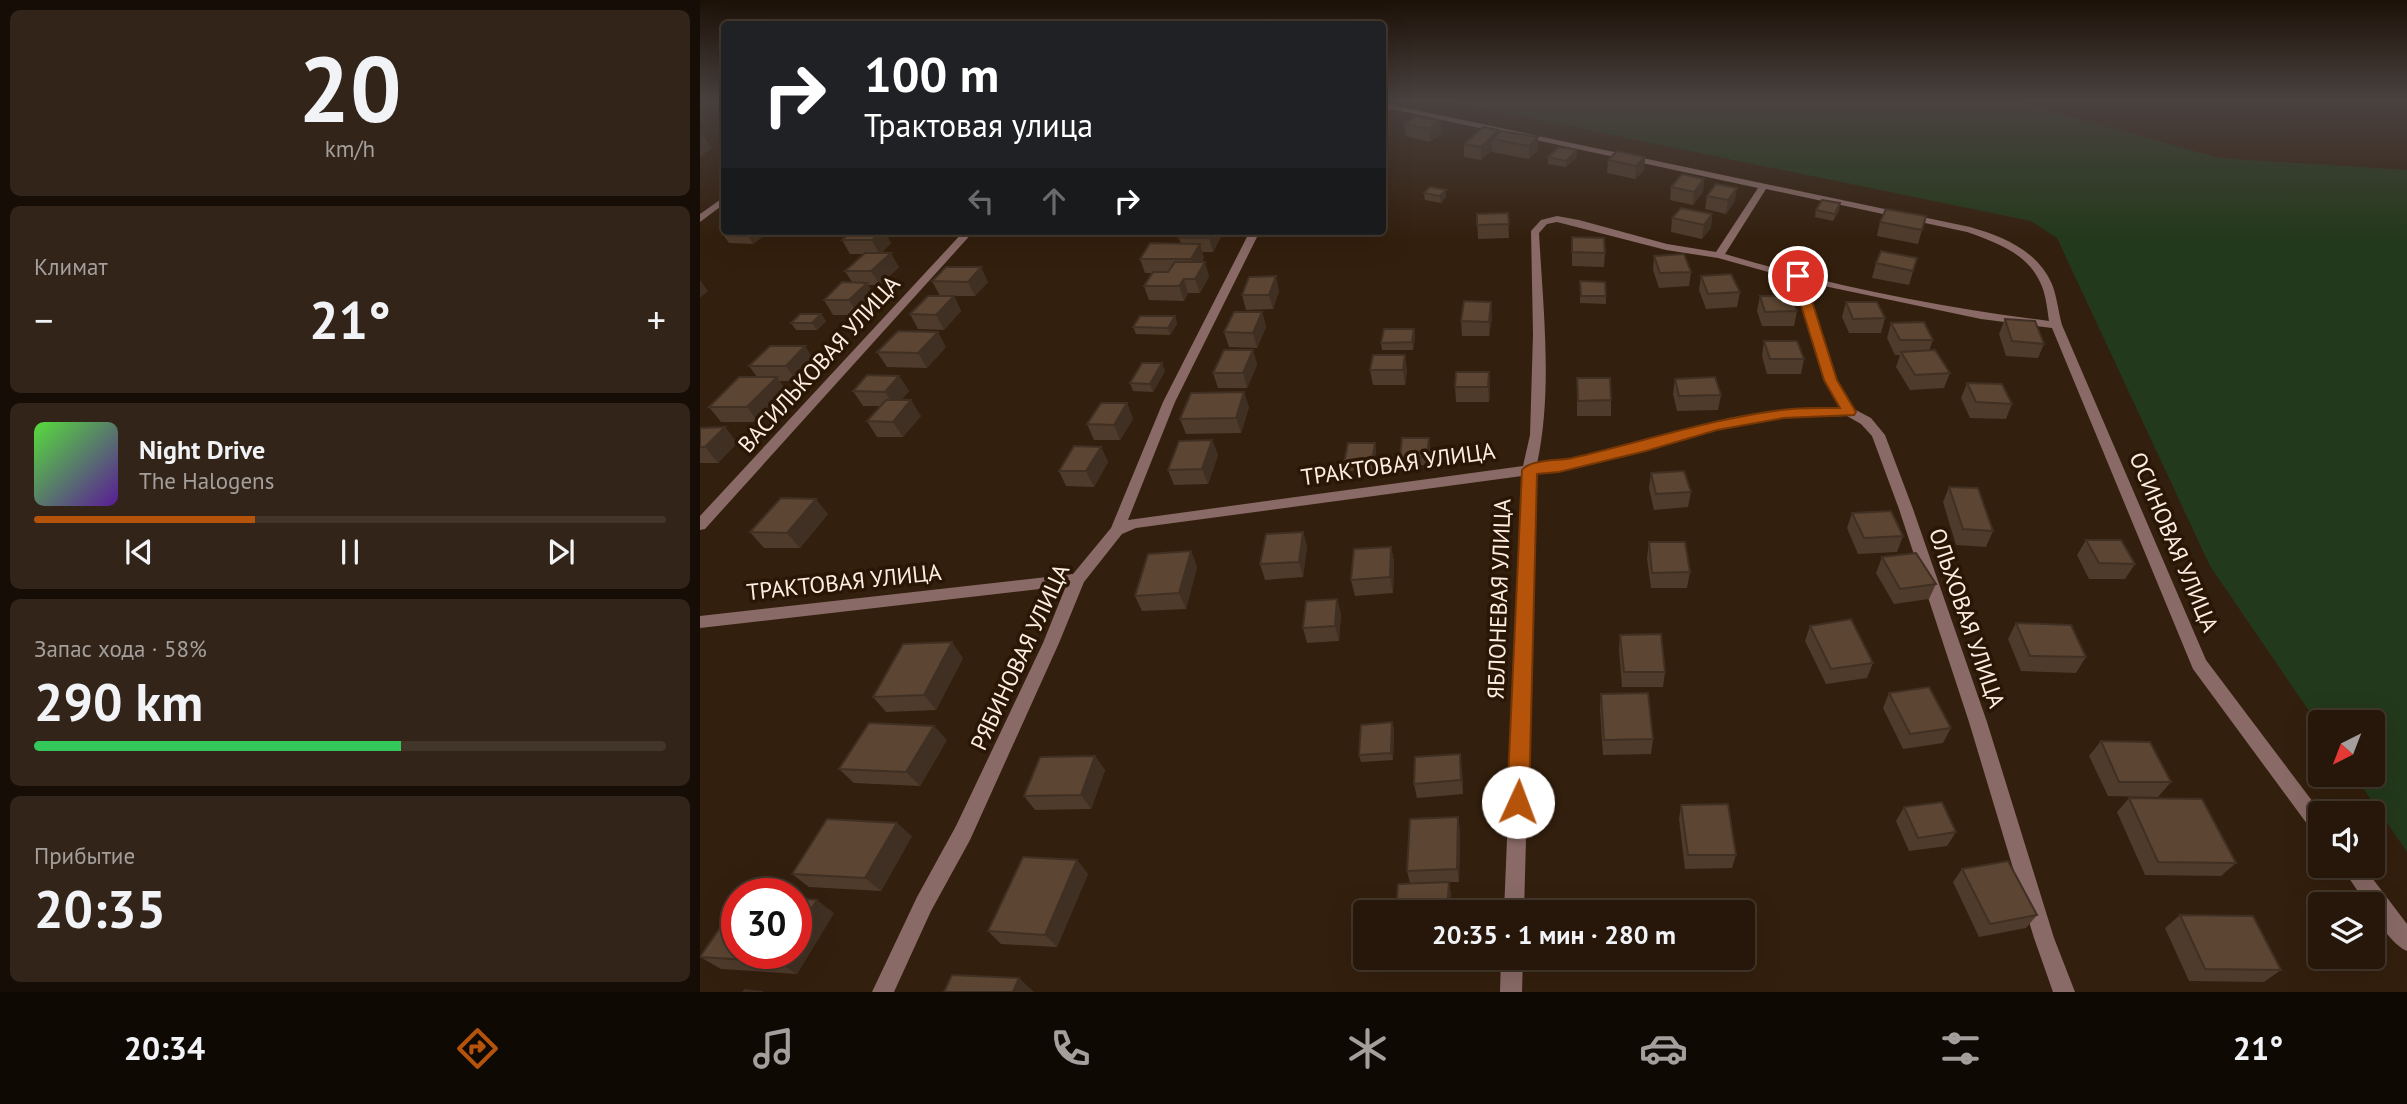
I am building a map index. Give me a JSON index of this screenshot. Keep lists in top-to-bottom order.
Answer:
{
  "streets": {
    "street": [
      "ВАСИЛЬКОВАЯ УЛИЦА",
      "ТРАКТОВАЯ УЛИЦА",
      "ОСИНОВАЯ УЛИЦА",
      "ЯБЛОНЕВАЯ УЛИЦА",
      "ОЛЬХОВАЯ УЛИЦА",
      "РЯБИНОВАЯ УЛИЦА"
    ]
  },
  "crossings": [
    ["ТРАКТОВАЯ УЛИЦА", "ЯБЛОНЕВАЯ УЛИЦА"],
    ["ТРАКТОВАЯ УЛИЦА", "ОЛЬХОВАЯ УЛИЦА"],
    ["ТРАКТОВАЯ УЛИЦА", "РЯБИНОВАЯ УЛИЦА"]
  ],
  "north": "bottom left",
  "page": {
    "tile": [
      ["20", "km/h"],
      "Климат",
      ["Запас хода · 58%", "290 km"],
      ["Прибытие", "20:35"]
    ],
    "turn": ["100 m", "Трактовая улица"],
    "heat": ["−", "21°", "+"],
    "song": ["Night Drive", "The Halogens"],
    "limit": "30",
    "trip": "20:35 · 1 мин · 280 m",
    "tabs": ["20:34", "21°"]
  }
}
